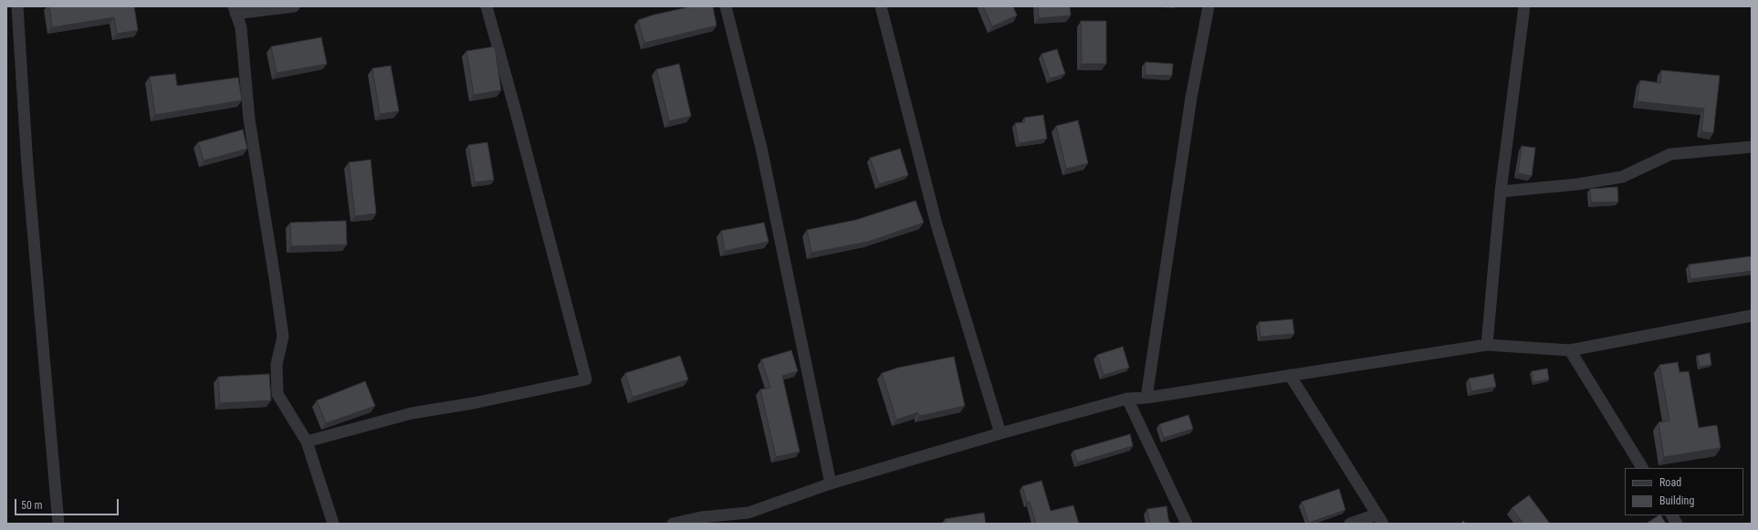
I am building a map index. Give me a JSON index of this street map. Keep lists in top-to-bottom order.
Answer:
{
  "legend": ["Road", "Building"],
  "scale_bar": "50 m"
}
